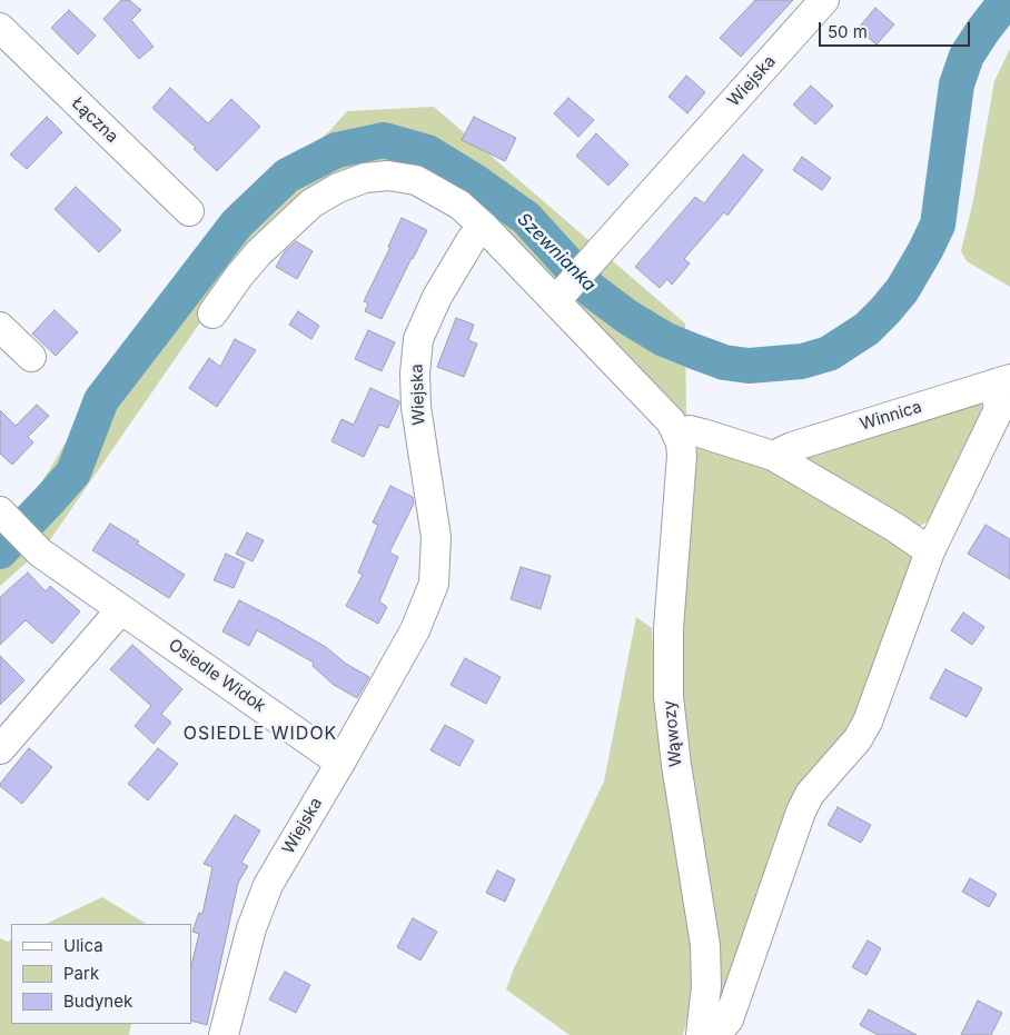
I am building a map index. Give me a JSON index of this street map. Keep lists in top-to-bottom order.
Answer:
{
  "streets": {
    "street": [
      "Wiejska",
      "Łączna",
      "Winnica",
      "Osiedle Widok",
      "Wąwozy"
    ]
  },
  "crossings": [
    ["Wiejska", "Osiedle Widok"],
    ["Wiejska", "Wąwozy"],
    ["Winnica", "Wąwozy"]
  ],
  "districts": ["OSIEDLE WIDOK"],
  "water": ["Szewnianka"],
  "legend": ["Ulica", "Park", "Budynek"],
  "scale_bar": "50 m"
}
